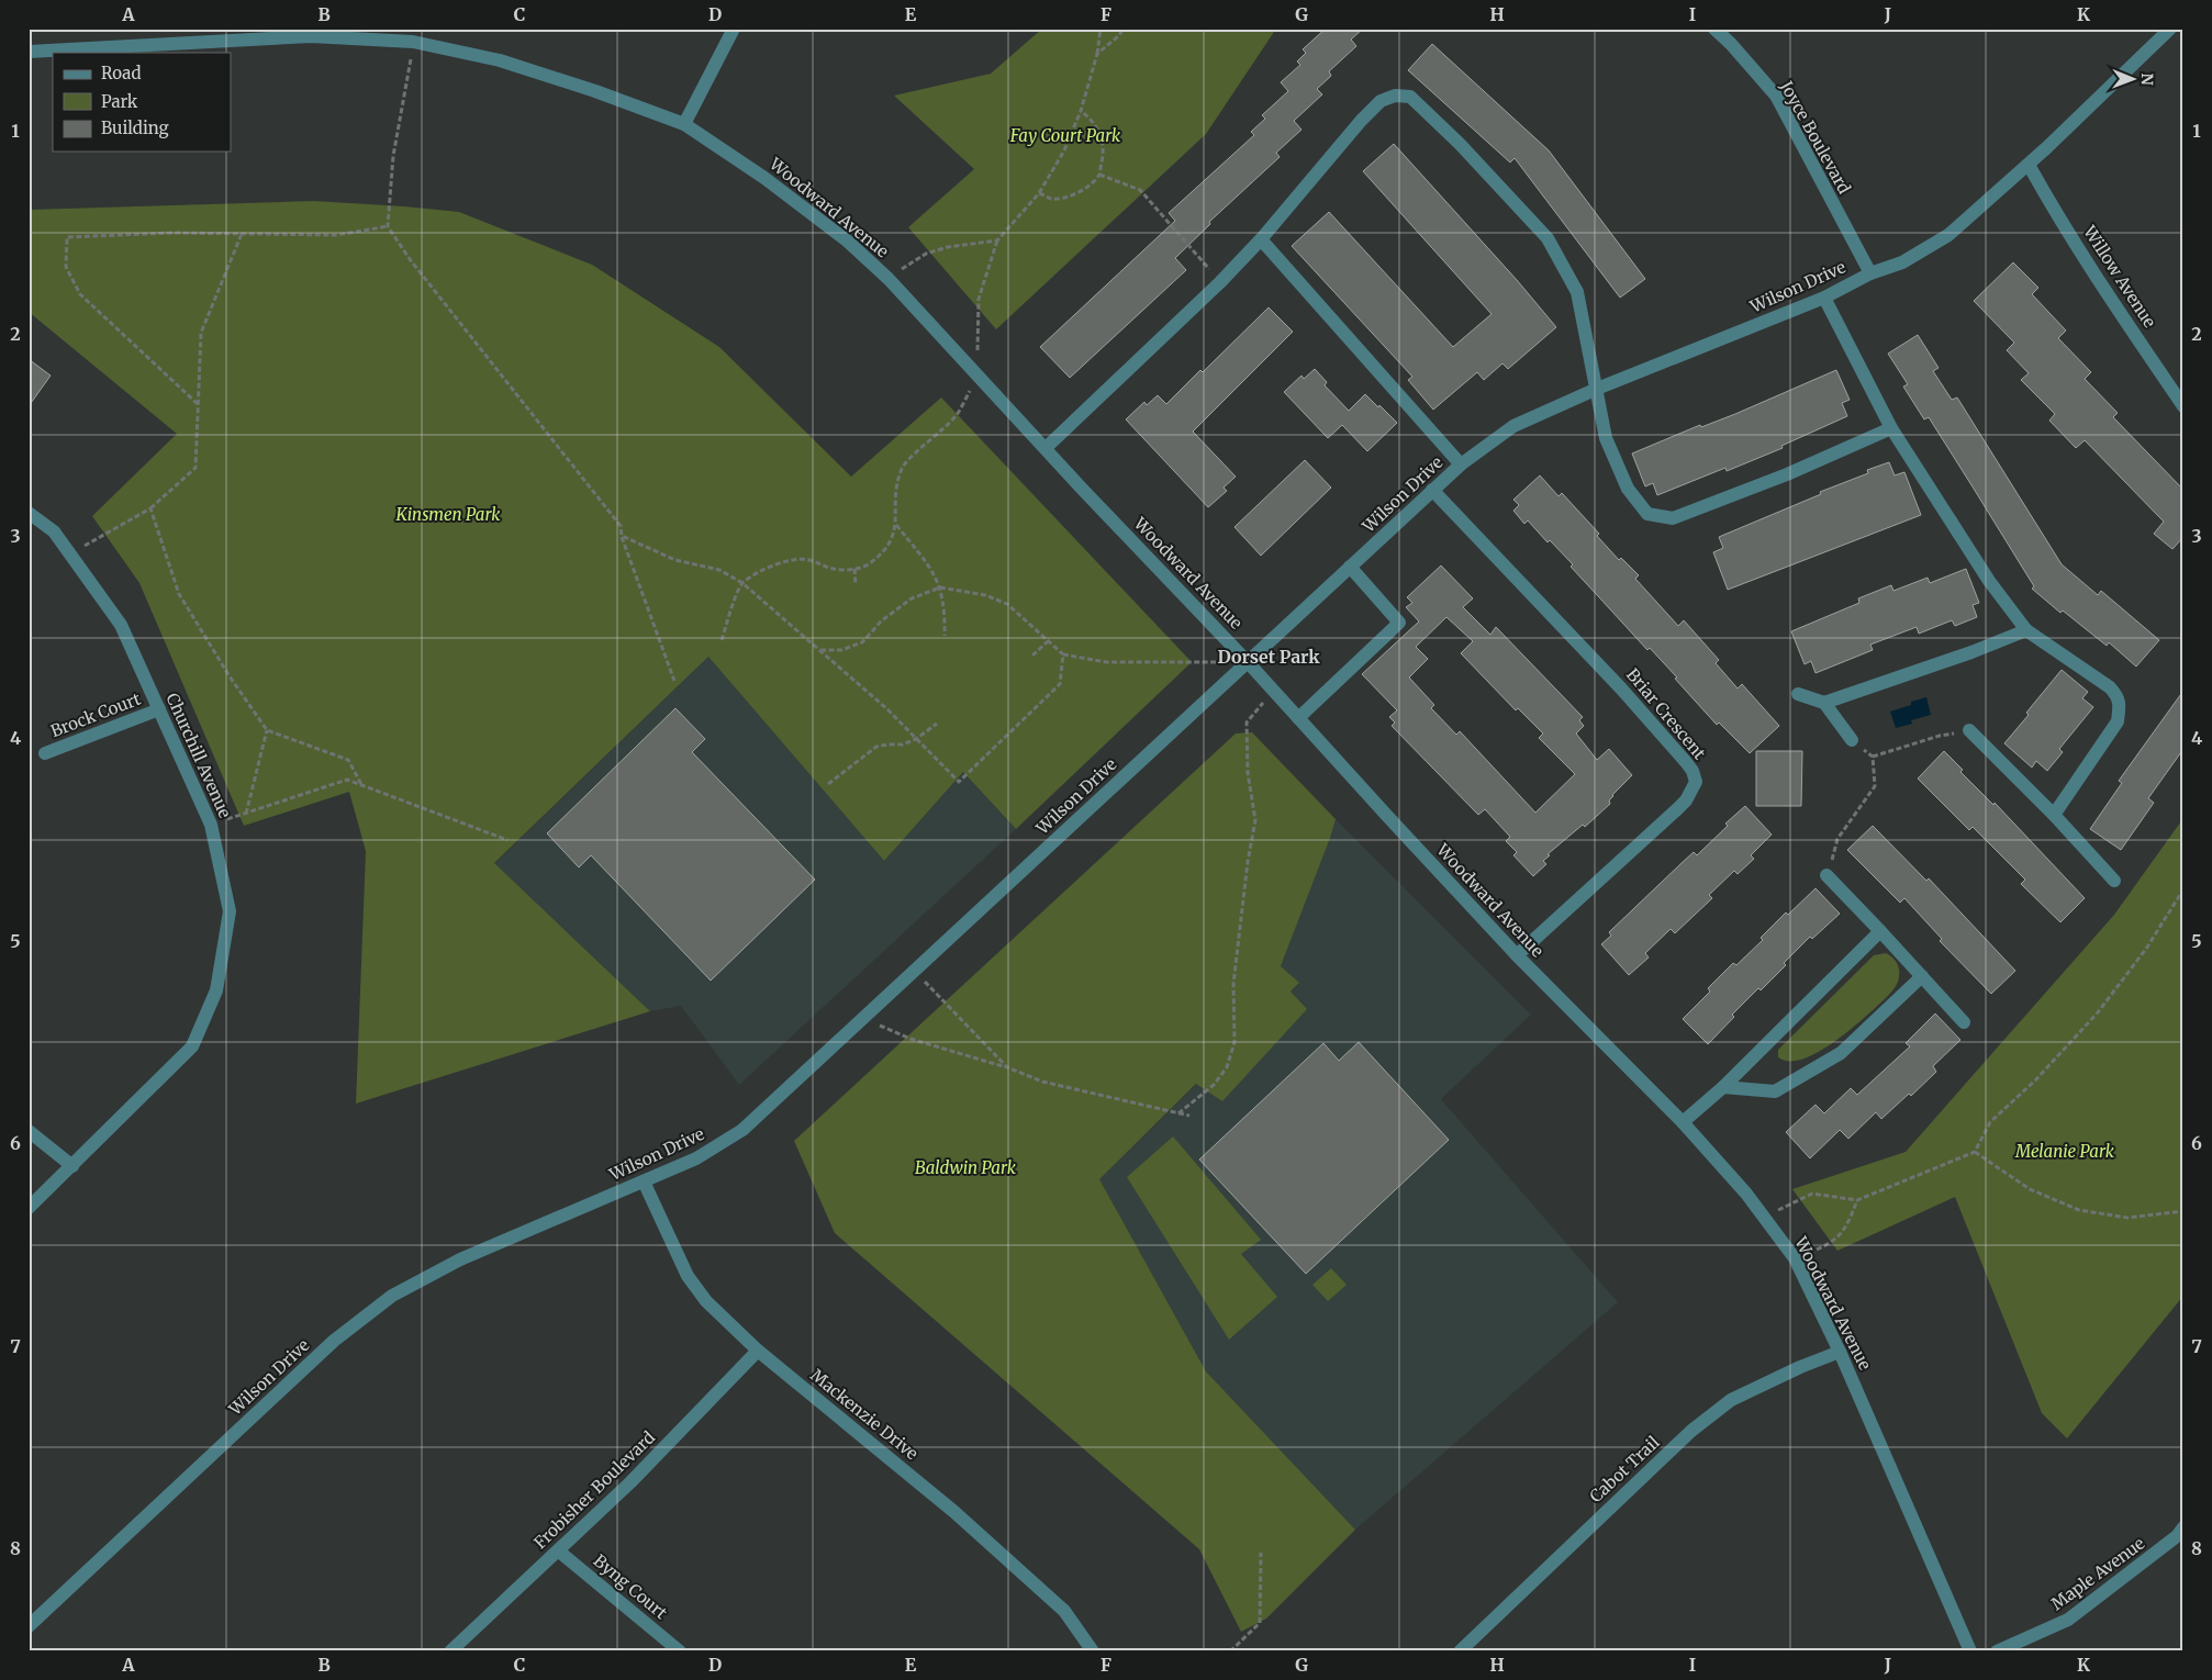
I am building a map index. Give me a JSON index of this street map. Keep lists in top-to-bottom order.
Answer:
{
  "streets": {
    "street": [
      "Joyce Boulevard",
      "Woodward Avenue",
      "Willow Avenue",
      "Wilson Drive",
      "Briar Crescent",
      "Brock Court",
      "Churchill Avenue",
      "Mackenzie Drive",
      "Cabot Trail",
      "Frobisher Boulevard",
      "Maple Avenue",
      "Byng Court"
    ]
  },
  "crossings": [
    ["Joyce Boulevard", "Wilson Drive"],
    ["Woodward Avenue", "Wilson Drive"],
    ["Woodward Avenue", "Briar Crescent"],
    ["Woodward Avenue", "Cabot Trail"],
    ["Willow Avenue", "Wilson Drive"],
    ["Wilson Drive", "Briar Crescent"],
    ["Wilson Drive", "Mackenzie Drive"],
    ["Brock Court", "Churchill Avenue"],
    ["Mackenzie Drive", "Frobisher Boulevard"],
    ["Frobisher Boulevard", "Byng Court"]
  ],
  "districts": ["Dorset Park"],
  "parks": [
    "Fay Court Park",
    "Kinsmen Park",
    "Melanie Park",
    "Baldwin Park"
  ],
  "legend": ["Road", "Park", "Building"],
  "north": "right",
  "grid": {
    "columns": [
      "A",
      "B",
      "C",
      "D",
      "E",
      "F",
      "G",
      "H",
      "I",
      "J",
      "K"
    ],
    "rows": [
      "1",
      "2",
      "3",
      "4",
      "5",
      "6",
      "7",
      "8"
    ]
  }
}
